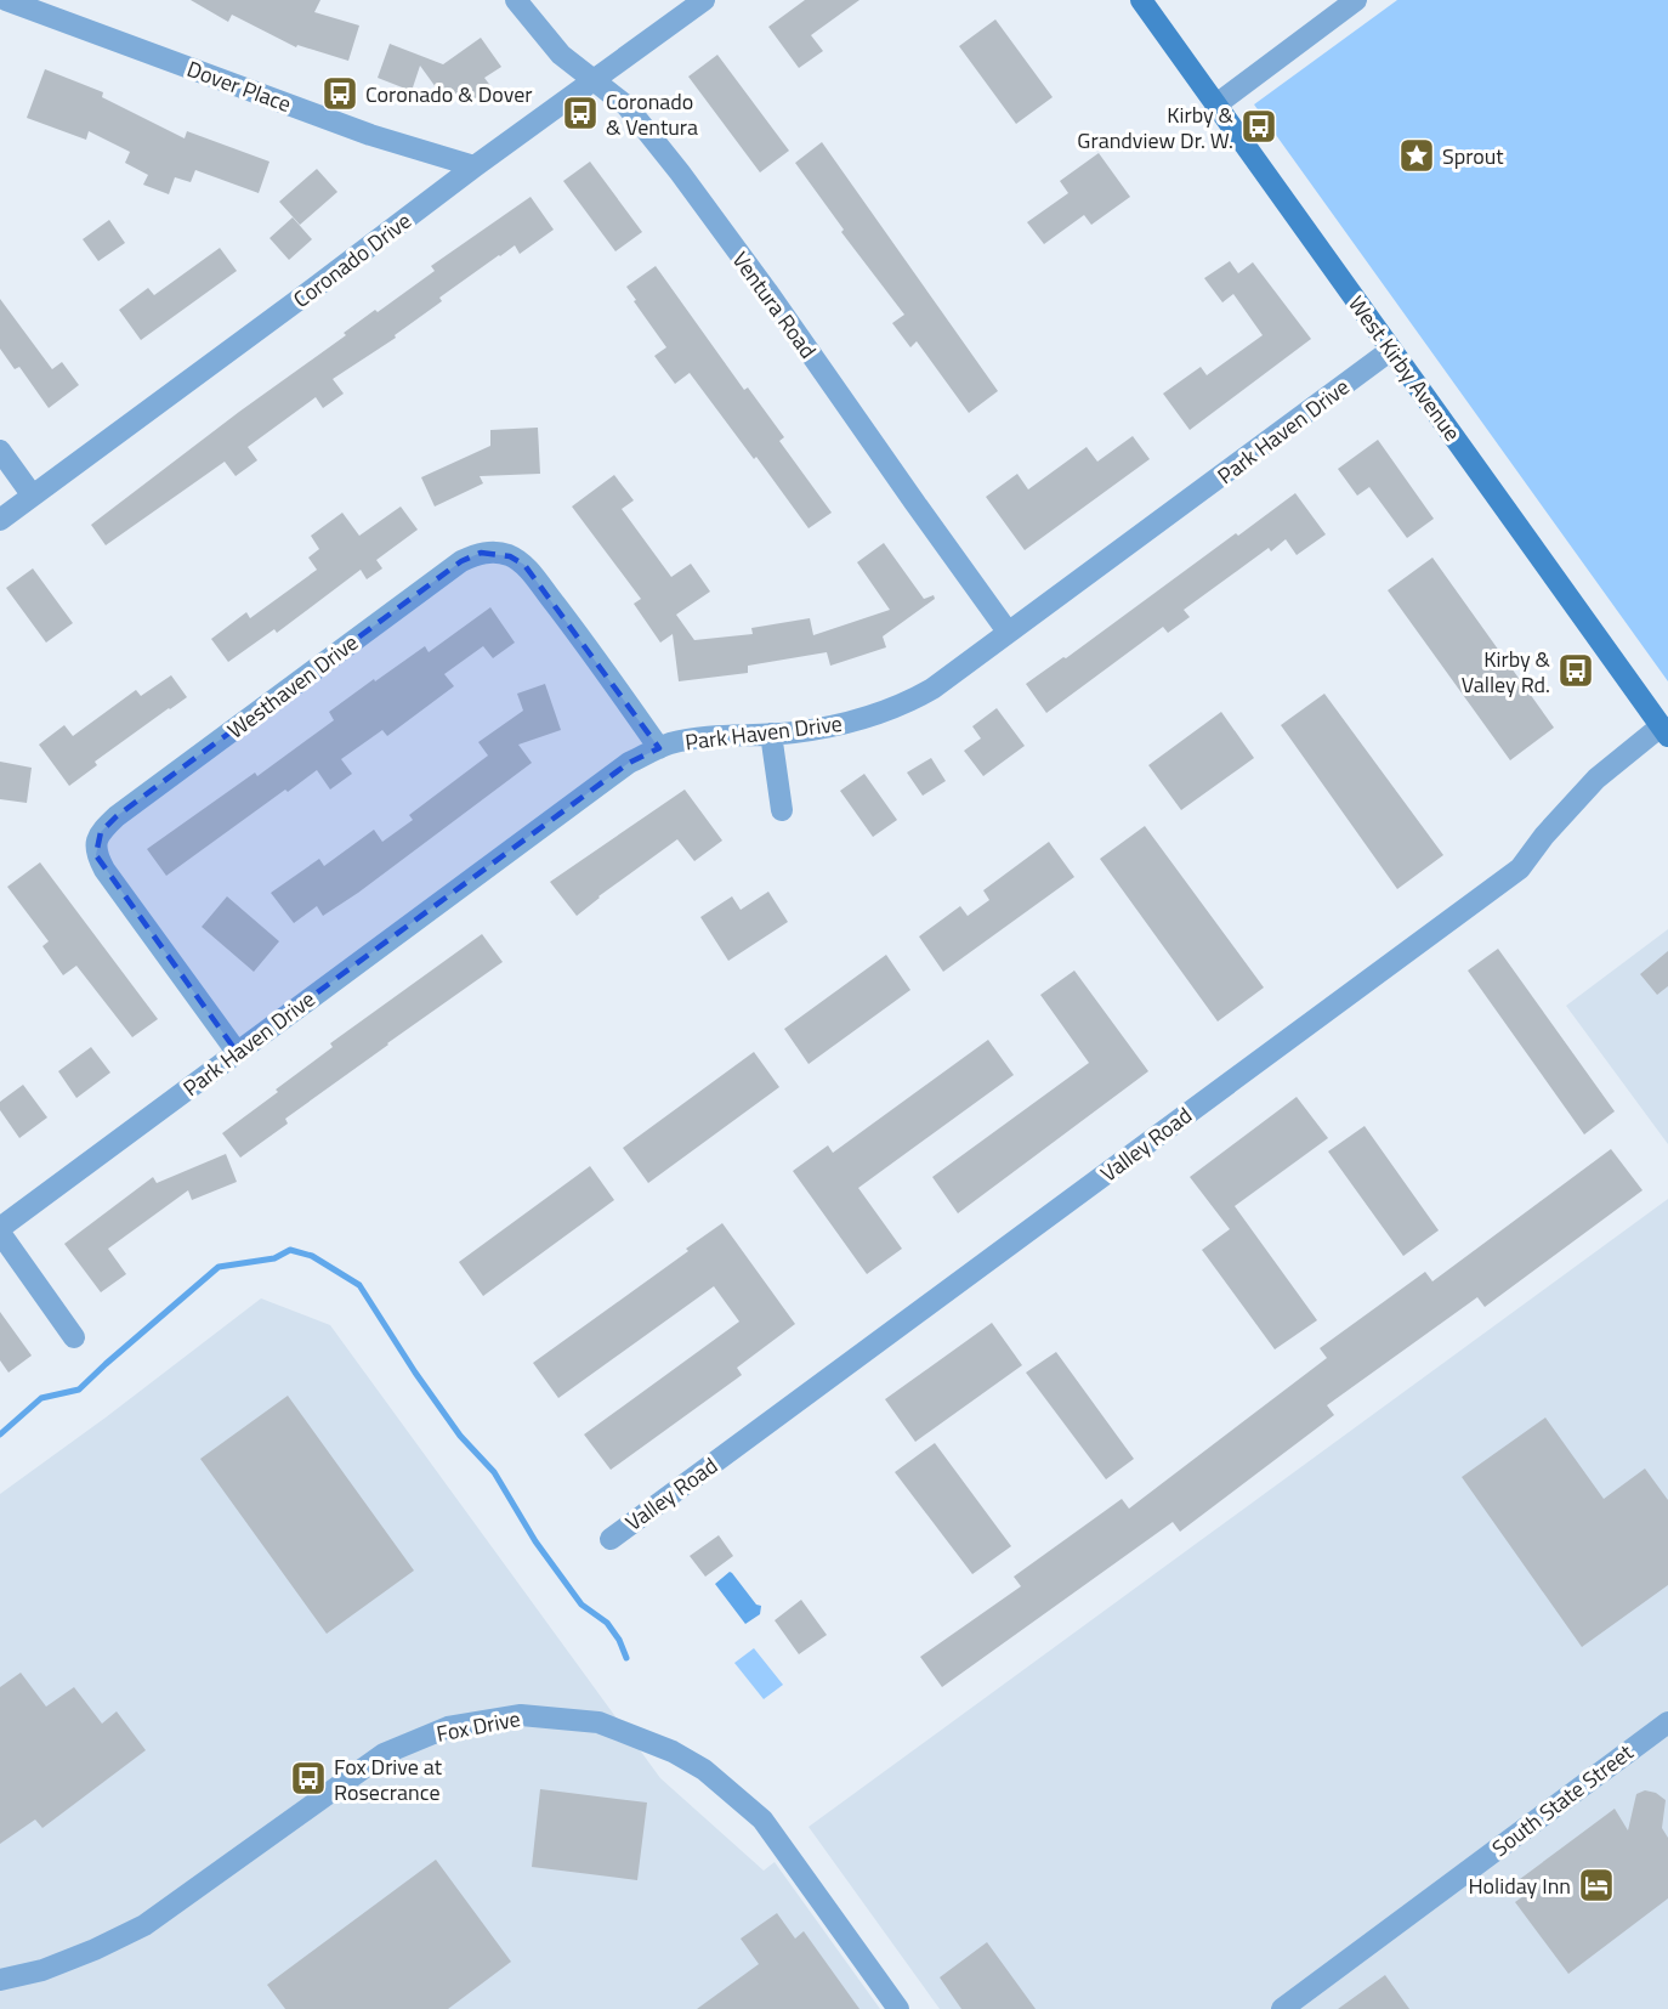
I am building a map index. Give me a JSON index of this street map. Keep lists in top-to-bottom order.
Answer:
{
  "streets": {
    "main road": ["West Kirby Avenue"],
    "street": [
      "Dover Place",
      "Coronado Drive",
      "Ventura Road",
      "Park Haven Drive",
      "Westhaven Drive",
      "Valley Road",
      "Fox Drive",
      "South State Street"
    ]
  },
  "crossings": [
    ["Dover Place", "Coronado Drive"],
    ["Coronado Drive", "Ventura Road"],
    ["Ventura Road", "Park Haven Drive"],
    ["West Kirby Avenue", "Park Haven Drive"],
    ["West Kirby Avenue", "Valley Road"],
    ["Park Haven Drive", "Westhaven Drive"]
  ],
  "places": {
    "bus stop": [
      "Coronado & Dover",
      "Coronado & Ventura",
      "Kirby & Grandview Dr. W.",
      "Kirby & Valley Rd.",
      "Fox Drive at Rosecrance"
    ],
    "place": ["Sprout"],
    "hotel": ["Holiday Inn"]
  }
}
